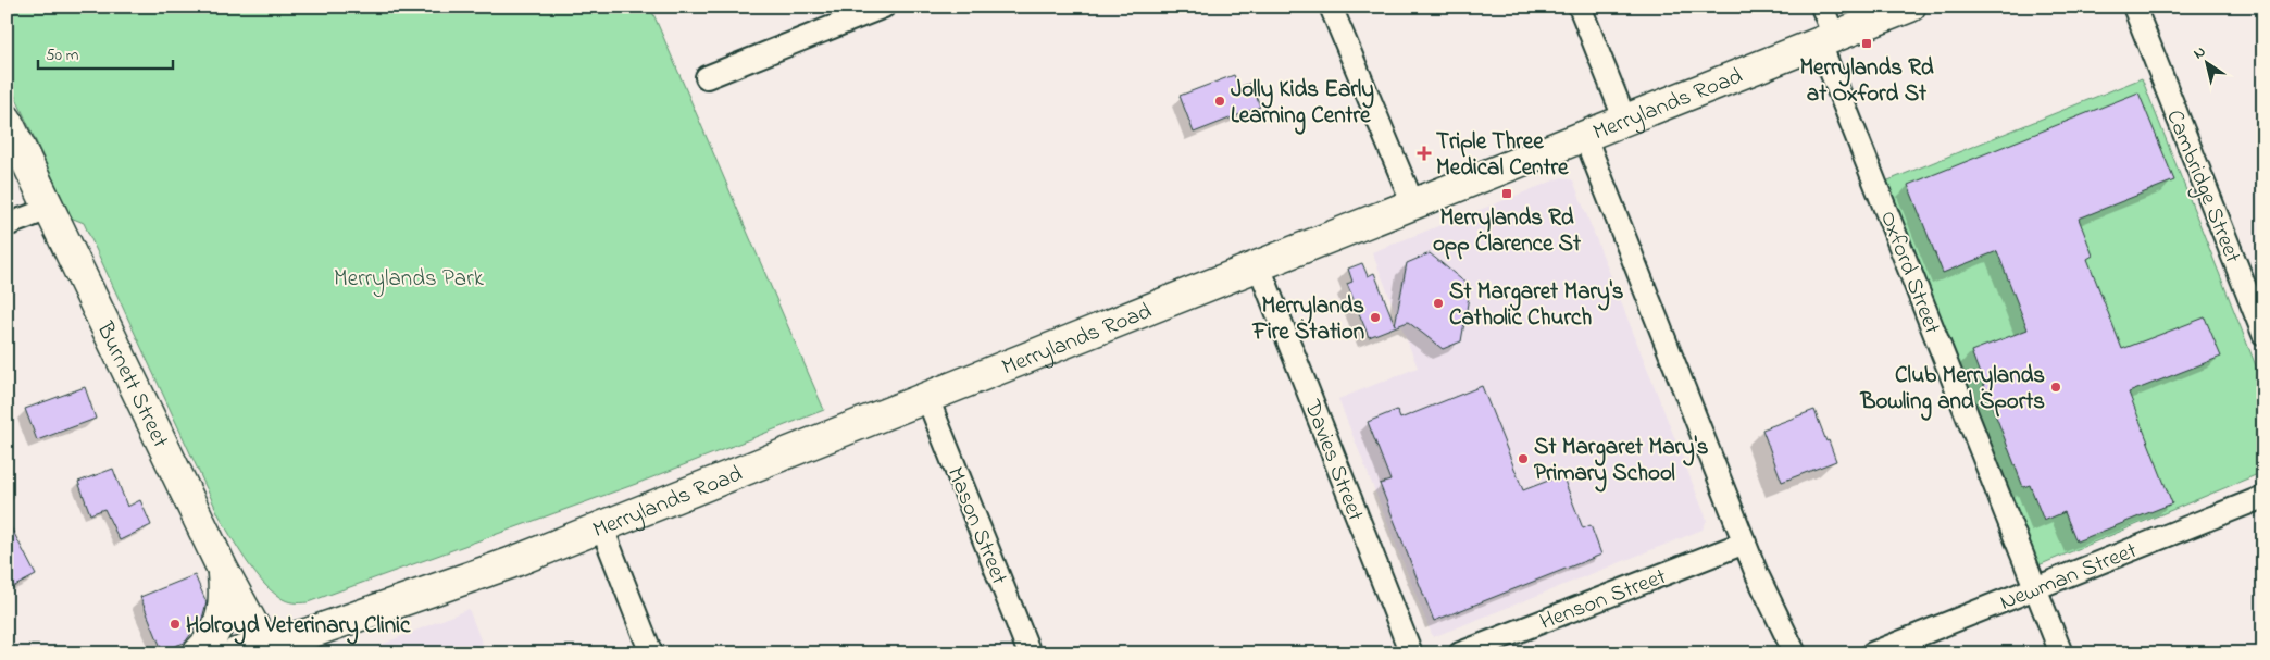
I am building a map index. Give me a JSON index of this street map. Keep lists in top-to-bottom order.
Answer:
{
  "streets": {
    "main road": ["Merrylands Road", "Burnett Street"],
    "street": [
      "Cambridge Street",
      "Oxford Street",
      "Davies Street",
      "Mason Street",
      "Newman Street",
      "Henson Street"
    ]
  },
  "crossings": [
    ["Merrylands Road", "Oxford Street"],
    ["Merrylands Road", "Burnett Street"],
    ["Merrylands Road", "Davies Street"],
    ["Merrylands Road", "Mason Street"],
    ["Oxford Street", "Newman Street"]
  ],
  "parks": ["Merrylands Park"],
  "places": {
    "transit": ["Merrylands Rd at Oxford St", "Merrylands Rd opp Clarence St"],
    "other": [
      "Jolly Kids Early Learning Centre",
      "St Margaret Mary's Catholic Church",
      "Merrylands Fire Station",
      "Club Merrylands Bowling and Sports",
      "St Margaret Mary's Primary School",
      "Holroyd Veterinary Clinic"
    ],
    "health": ["Triple Three Medical Centre"]
  },
  "scale_bar": "50 m",
  "north": "top left"
}
